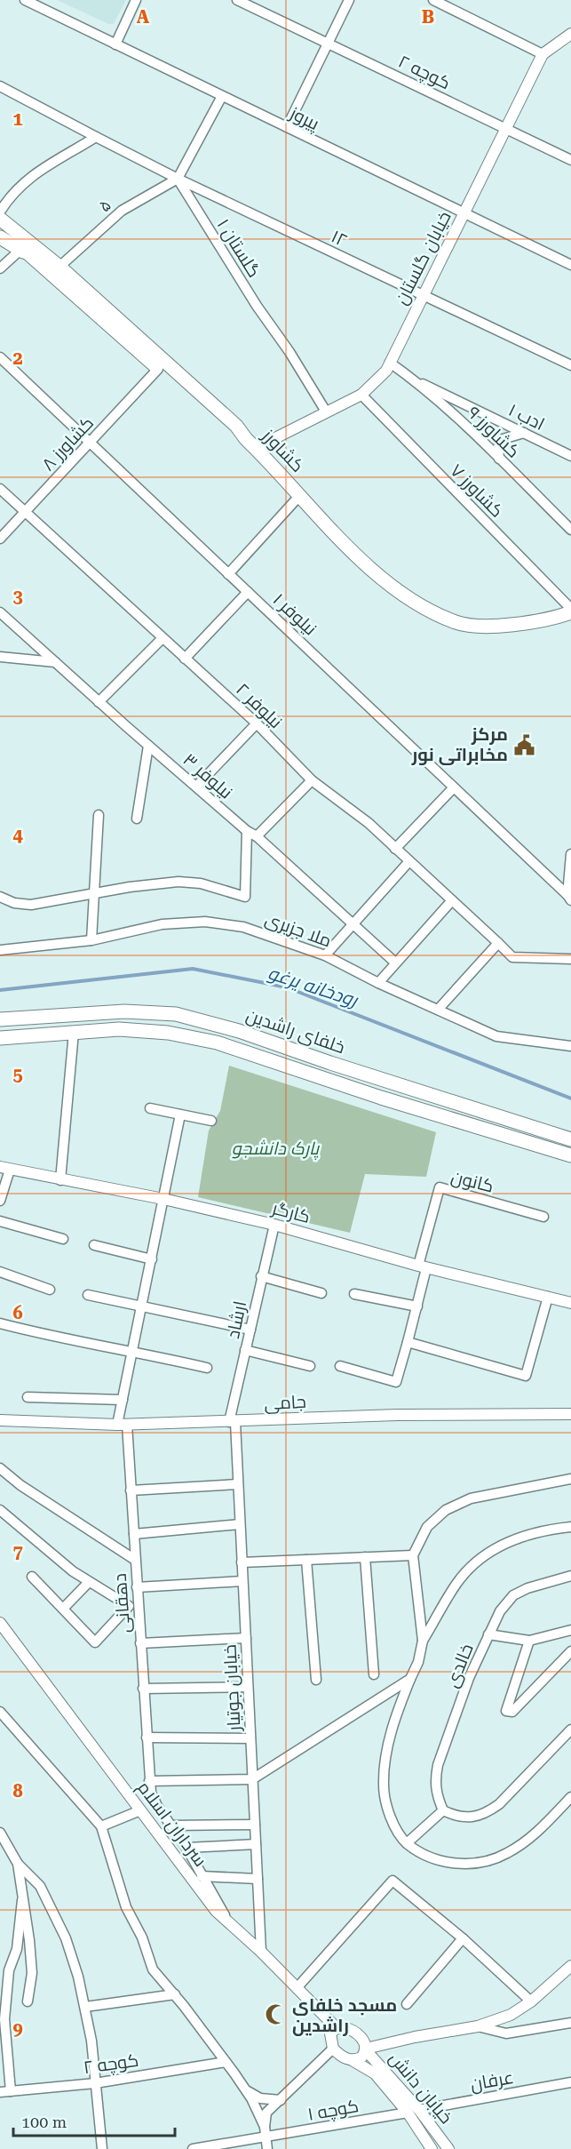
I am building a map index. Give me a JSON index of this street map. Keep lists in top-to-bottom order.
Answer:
{
  "streets": {
    "main road": ["کشاورز", "خلفای راشدین"],
    "street": [
      "کوچه ۲",
      "پیروز",
      "۵",
      "۱۲",
      "گلستان ۱",
      "خیابان گلستان",
      "ادب ۱",
      "کشاورز ۹",
      "کشاورز ۸",
      "کشاورز ۷",
      "نیلوفر ۱",
      "نیلوفر ۲",
      "نیلوفر ۳",
      "ملا جزیری",
      "کانون",
      "کارگر",
      "ارشاد",
      "جامی",
      "دهقانی",
      "خالدی",
      "خیابان جوتیار",
      "سرداران اسلام",
      "عرفان",
      "خیابان دانش",
      "کوچه ۱"
    ]
  },
  "crossings": [
    ["کوچه ۲", "خیابان گلستان"],
    ["پیروز", "خیابان گلستان"],
    ["۵", "۱۲"],
    ["۵", "گلستان ۱"],
    ["۵", "کشاورز"],
    ["۱۲", "گلستان ۱"],
    ["۱۲", "خیابان گلستان"],
    ["گلستان ۱", "خیابان گلستان"],
    ["خیابان گلستان", "کشاورز ۹"],
    ["خیابان گلستان", "کشاورز"],
    ["خیابان گلستان", "کشاورز ۷"],
    ["ادب ۱", "کشاورز ۹"],
    ["کشاورز ۸", "نیلوفر ۱"],
    ["کشاورز ۸", "نیلوفر ۲"],
    ["کشاورز", "کشاورز ۷"],
    ["کانون", "کارگر"],
    ["کارگر", "ارشاد"],
    ["کارگر", "دهقانی"],
    ["ارشاد", "جامی"],
    ["ارشاد", "خیابان جوتیار"],
    ["جامی", "دهقانی"],
    ["جامی", "خیابان جوتیار"],
    ["دهقانی", "سرداران اسلام"],
    ["خیابان جوتیار", "سرداران اسلام"],
    ["سرداران اسلام", "خیابان دانش"],
    ["عرفان", "خیابان دانش"],
    ["خیابان دانش", "کوچه ۱"]
  ],
  "water": ["رودخانه یرغو"],
  "parks": ["پارک دانشجو"],
  "places": {
    "public building": ["مرکز مخابراتی نور"],
    "mosque": ["مسجد خلفای راشدین"]
  },
  "scale_bar": "100 m",
  "grid": {
    "columns": ["A", "B"],
    "rows": [
      "1",
      "2",
      "3",
      "4",
      "5",
      "6",
      "7",
      "8",
      "9"
    ]
  }
}
